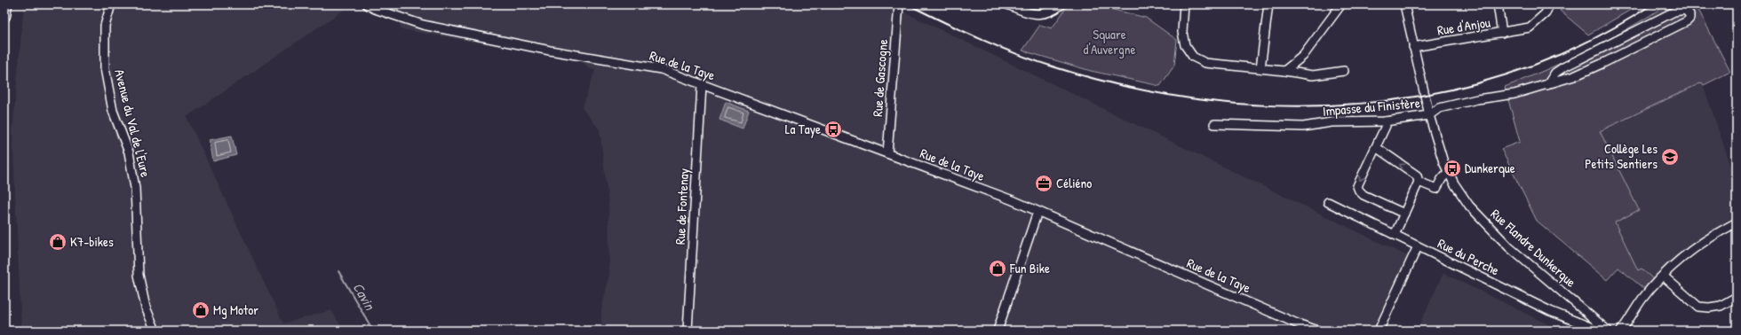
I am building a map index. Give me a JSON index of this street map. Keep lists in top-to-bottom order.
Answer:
{
  "streets": {
    "street": [
      "Rue d'Anjou",
      "Rue de la Taye",
      "Rue de Gascogne",
      "Impasse du Finistère",
      "Avenue du Val de l'Eure",
      "Rue de Fontenay",
      "Rue Flandre Dunkerque",
      "Rue du Perche"
    ]
  },
  "crossings": [
    ["Rue d'Anjou", "Rue Flandre Dunkerque"],
    ["Rue de la Taye", "Rue de Gascogne"],
    ["Rue de la Taye", "Rue de Fontenay"],
    ["Impasse du Finistère", "Rue Flandre Dunkerque"]
  ],
  "water": ["Cavin"],
  "parks": ["Square d'Auvergne"],
  "places": {
    "bus stop": ["La Taye", "Dunkerque"],
    "school or university": ["Collège Les Petits Sentiers"],
    "office": ["Céliéno"],
    "shop": ["K7-bikes", "Fun Bike", "Mg Motor"]
  }
}
